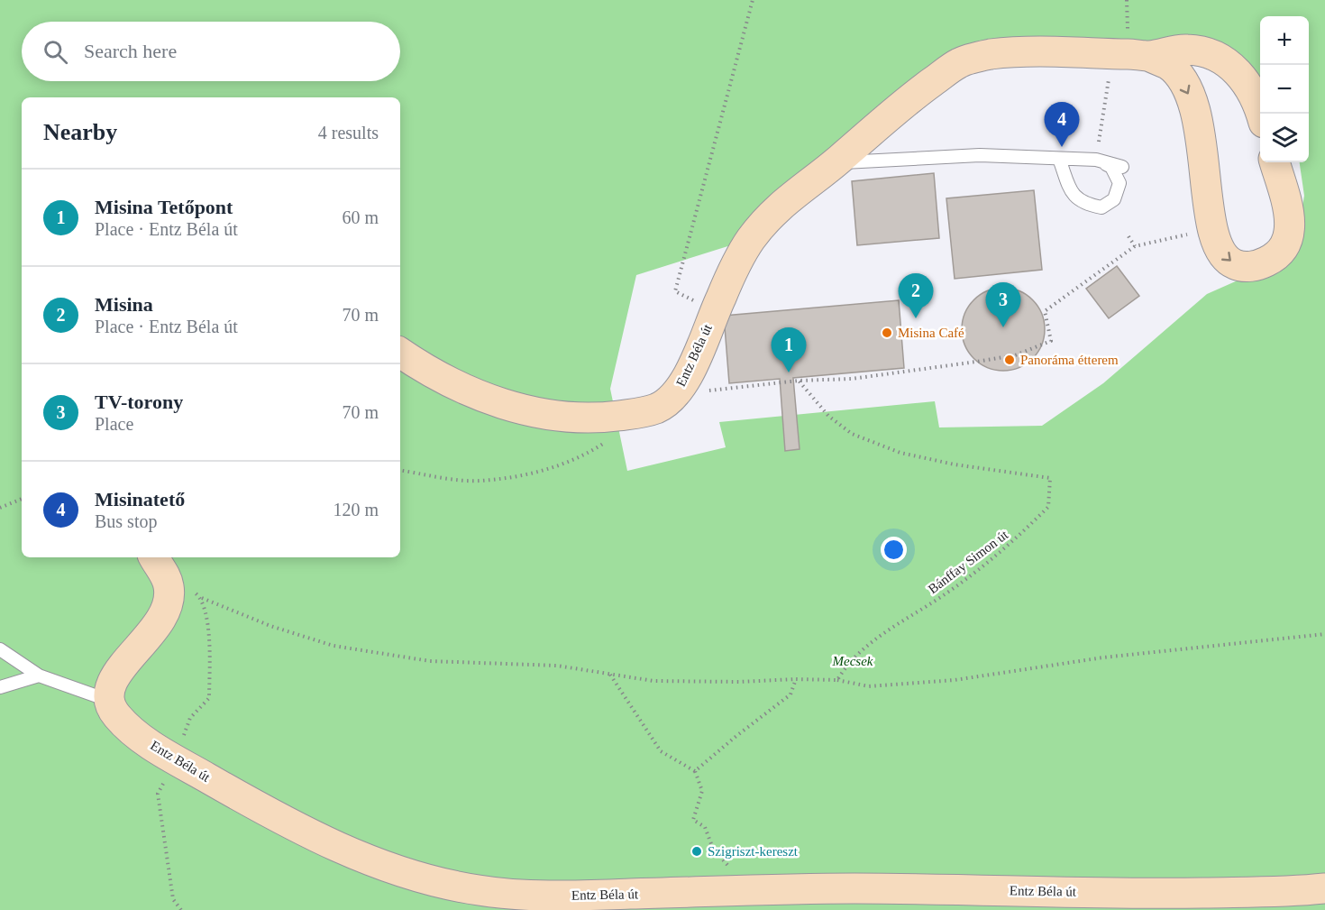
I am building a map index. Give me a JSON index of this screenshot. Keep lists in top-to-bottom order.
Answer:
{
  "streets": {
    "street": ["Entz Béla út"],
    "path": ["Bánffay Simon út"]
  },
  "parks": ["Mecsek"],
  "places": ["Misina Café", "Panoráma étterem", "Szigriszt-kereszt"],
  "page": {
    "map_buttons": ["+", "−"],
    "search": "Search here",
    "heading": ["Nearby", "4 results"],
    "pins": [
      "4",
      "2",
      "3",
      "1"
    ],
    "list": [
      {
        "mark": "1",
        "name": "Misina Tetőpont",
        "note": "Place · Entz Béla út",
        "value": "60 m"
      },
      {
        "mark": "2",
        "name": "Misina",
        "note": "Place · Entz Béla út",
        "value": "70 m"
      },
      {
        "mark": "3",
        "name": "TV-torony",
        "note": "Place",
        "value": "70 m"
      },
      {
        "mark": "4",
        "name": "Misinatető",
        "note": "Bus stop",
        "value": "120 m"
      }
    ]
  }
}
